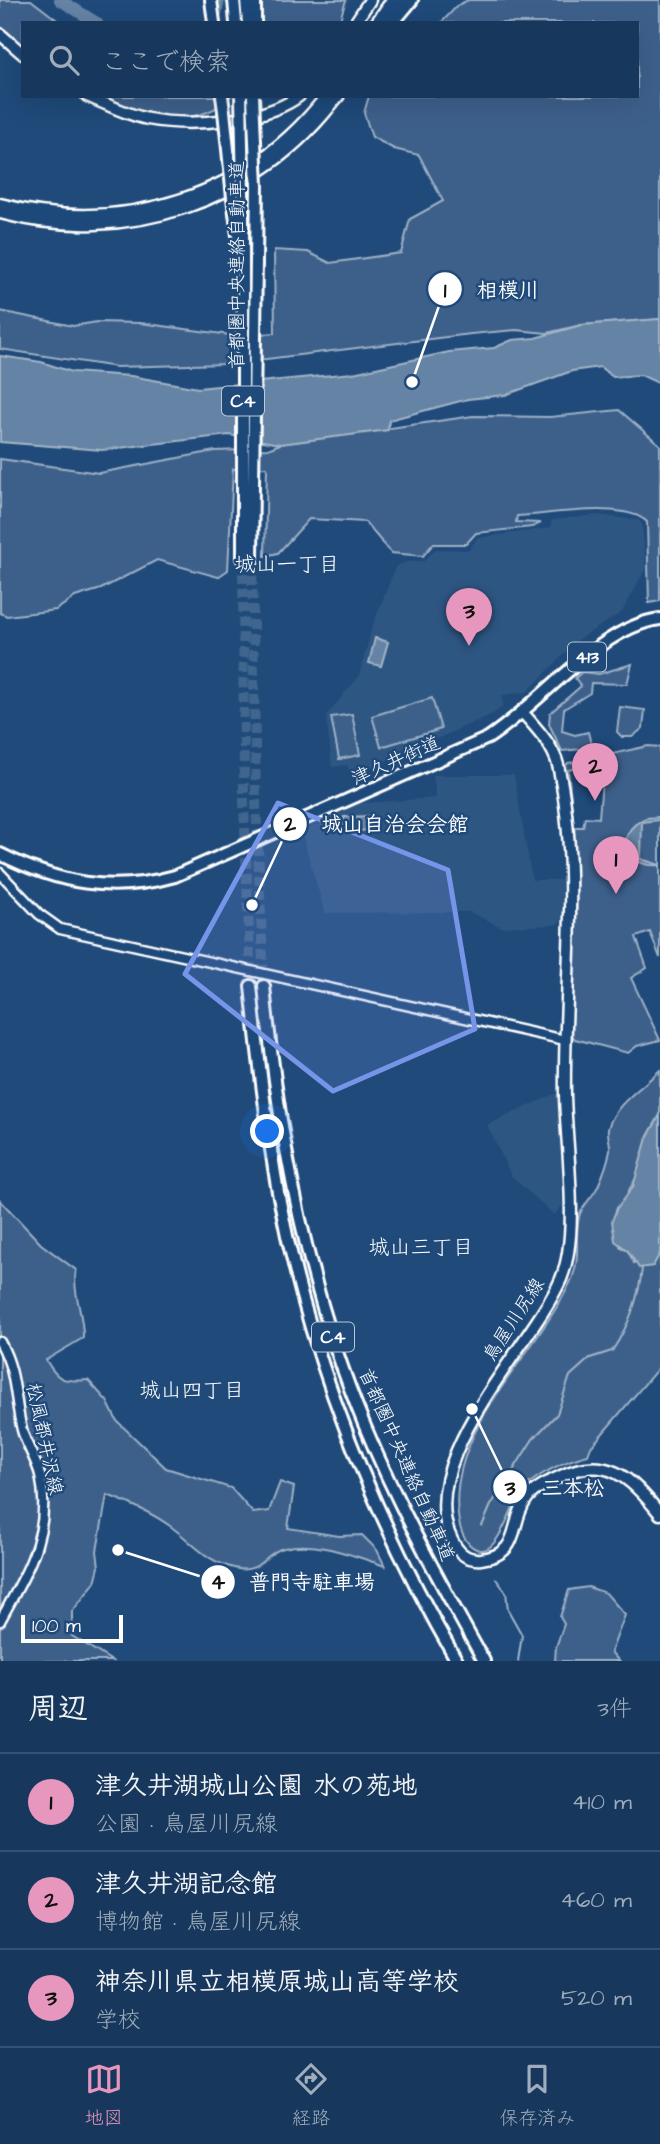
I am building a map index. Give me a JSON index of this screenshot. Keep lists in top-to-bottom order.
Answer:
{
  "streets": {
    "highway": [
      "首都圏中央連絡自動車道",
      "C4",
      "413",
      "津久井街道"
    ],
    "main road": ["鳥屋川尻線"],
    "street": ["松風都井沢線"]
  },
  "crossings": [
    ["津久井街道", "鳥屋川尻線"]
  ],
  "districts": ["城山一丁目", "城山三丁目", "城山四丁目"],
  "places": [
    "相模川",
    "城山自治会会館",
    "三本松",
    "普門寺駐車場"
  ],
  "scale_bar": "100 m",
  "page": {
    "search": "ここで検索",
    "pins": ["3", "2", "1"],
    "scale": "100 m",
    "heading": ["周辺", "3件"],
    "list": [
      {
        "mark": "1",
        "name": "津久井湖城山公園 水の苑地",
        "note": "公園 · 鳥屋川尻線",
        "value": "410 m"
      },
      {
        "mark": "2",
        "name": "津久井湖記念館",
        "note": "博物館 · 鳥屋川尻線",
        "value": "460 m"
      },
      {
        "mark": "3",
        "name": "神奈川県立相模原城山高等学校",
        "note": "学校",
        "value": "520 m"
      }
    ],
    "nav": ["地図", "経路", "保存済み"]
  }
}
